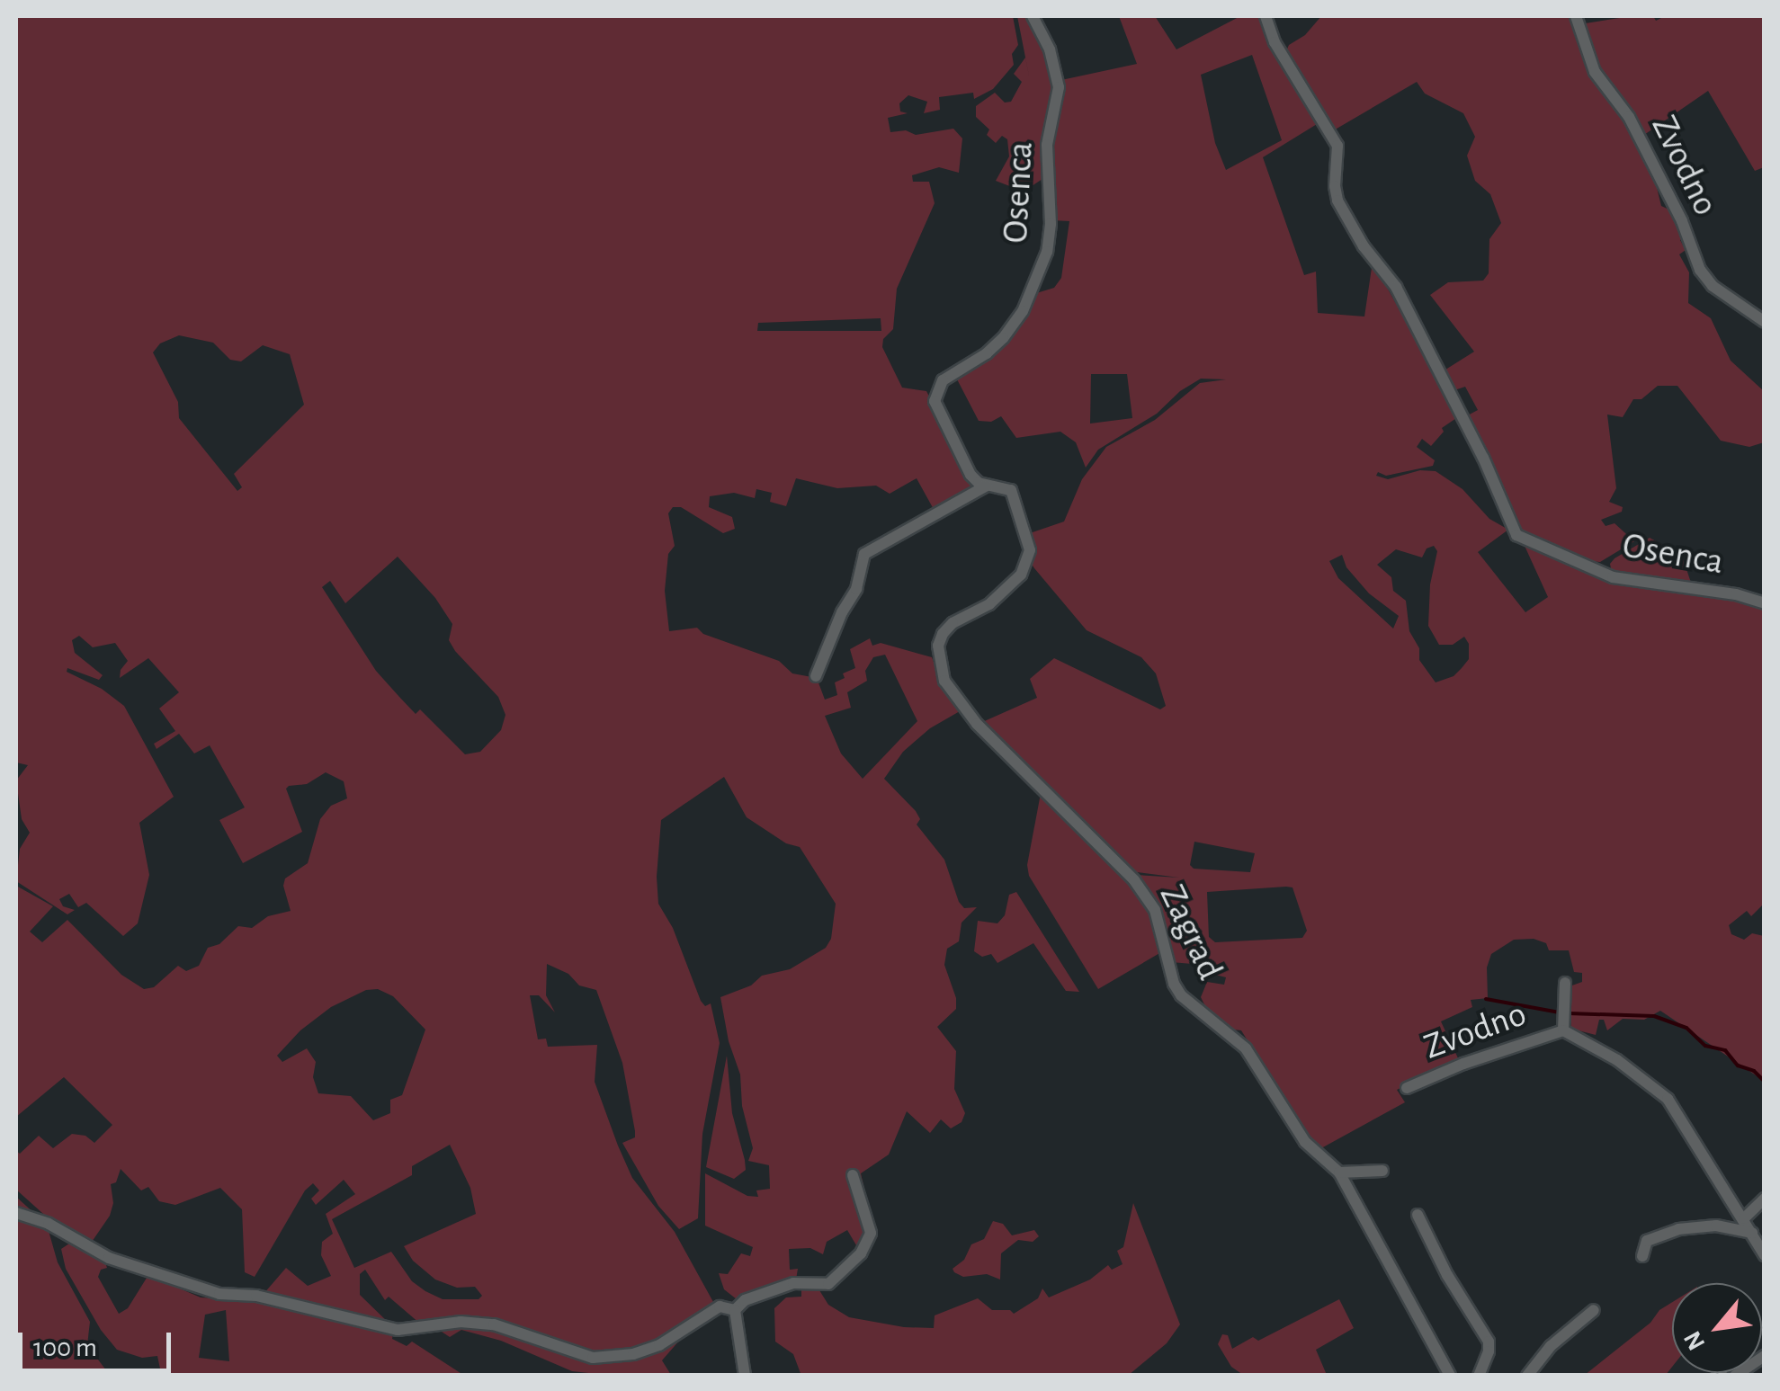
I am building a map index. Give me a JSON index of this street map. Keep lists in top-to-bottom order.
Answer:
{
  "streets": {
    "street": ["Zvodno", "Osenca", "Zagrad"]
  },
  "crossings": [
    ["Osenca", "Zagrad"]
  ],
  "scale_bar": "100 m",
  "north": "bottom left"
}
